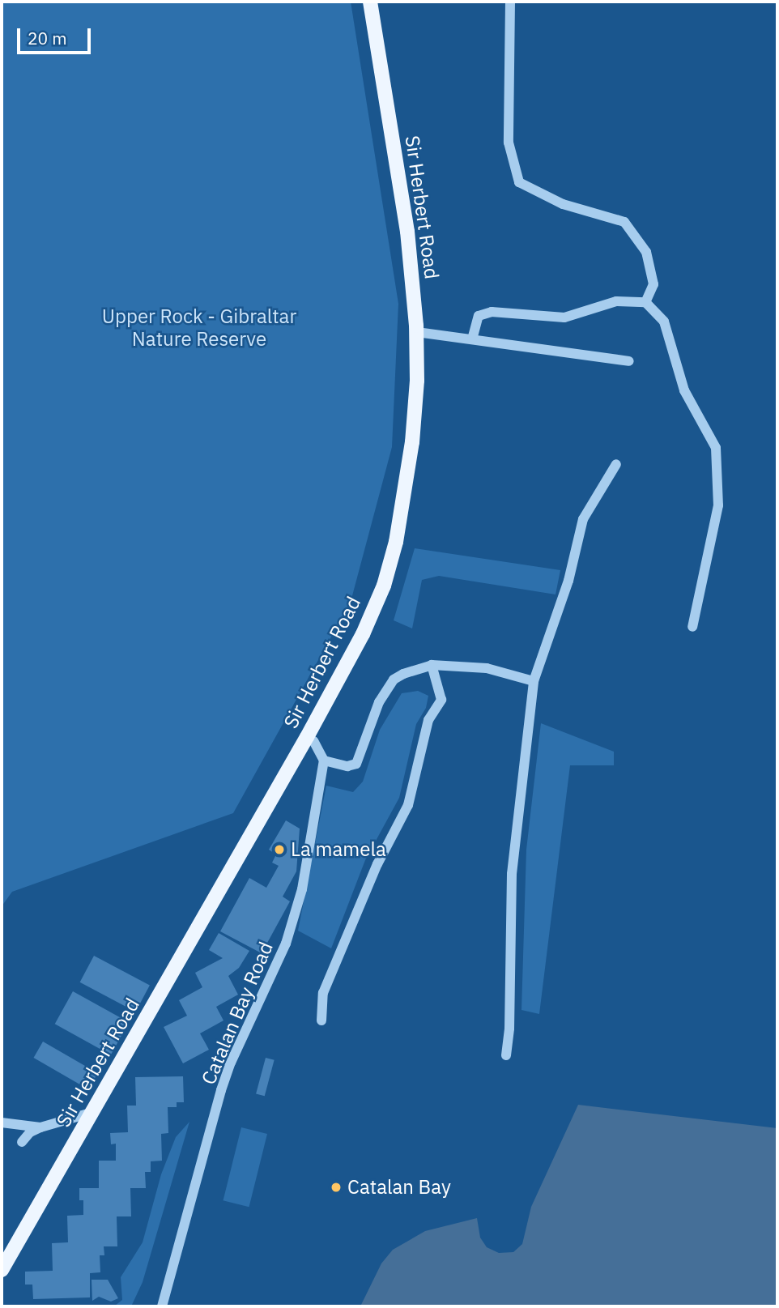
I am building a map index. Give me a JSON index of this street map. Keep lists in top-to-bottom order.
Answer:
{
  "streets": {
    "main road": ["Sir Herbert Road"],
    "street": ["Catalan Bay Road"]
  },
  "parks": ["Upper Rock - Gibraltar Nature Reserve"],
  "places": ["La mamela", "Catalan Bay"],
  "scale_bar": "20 m"
}
